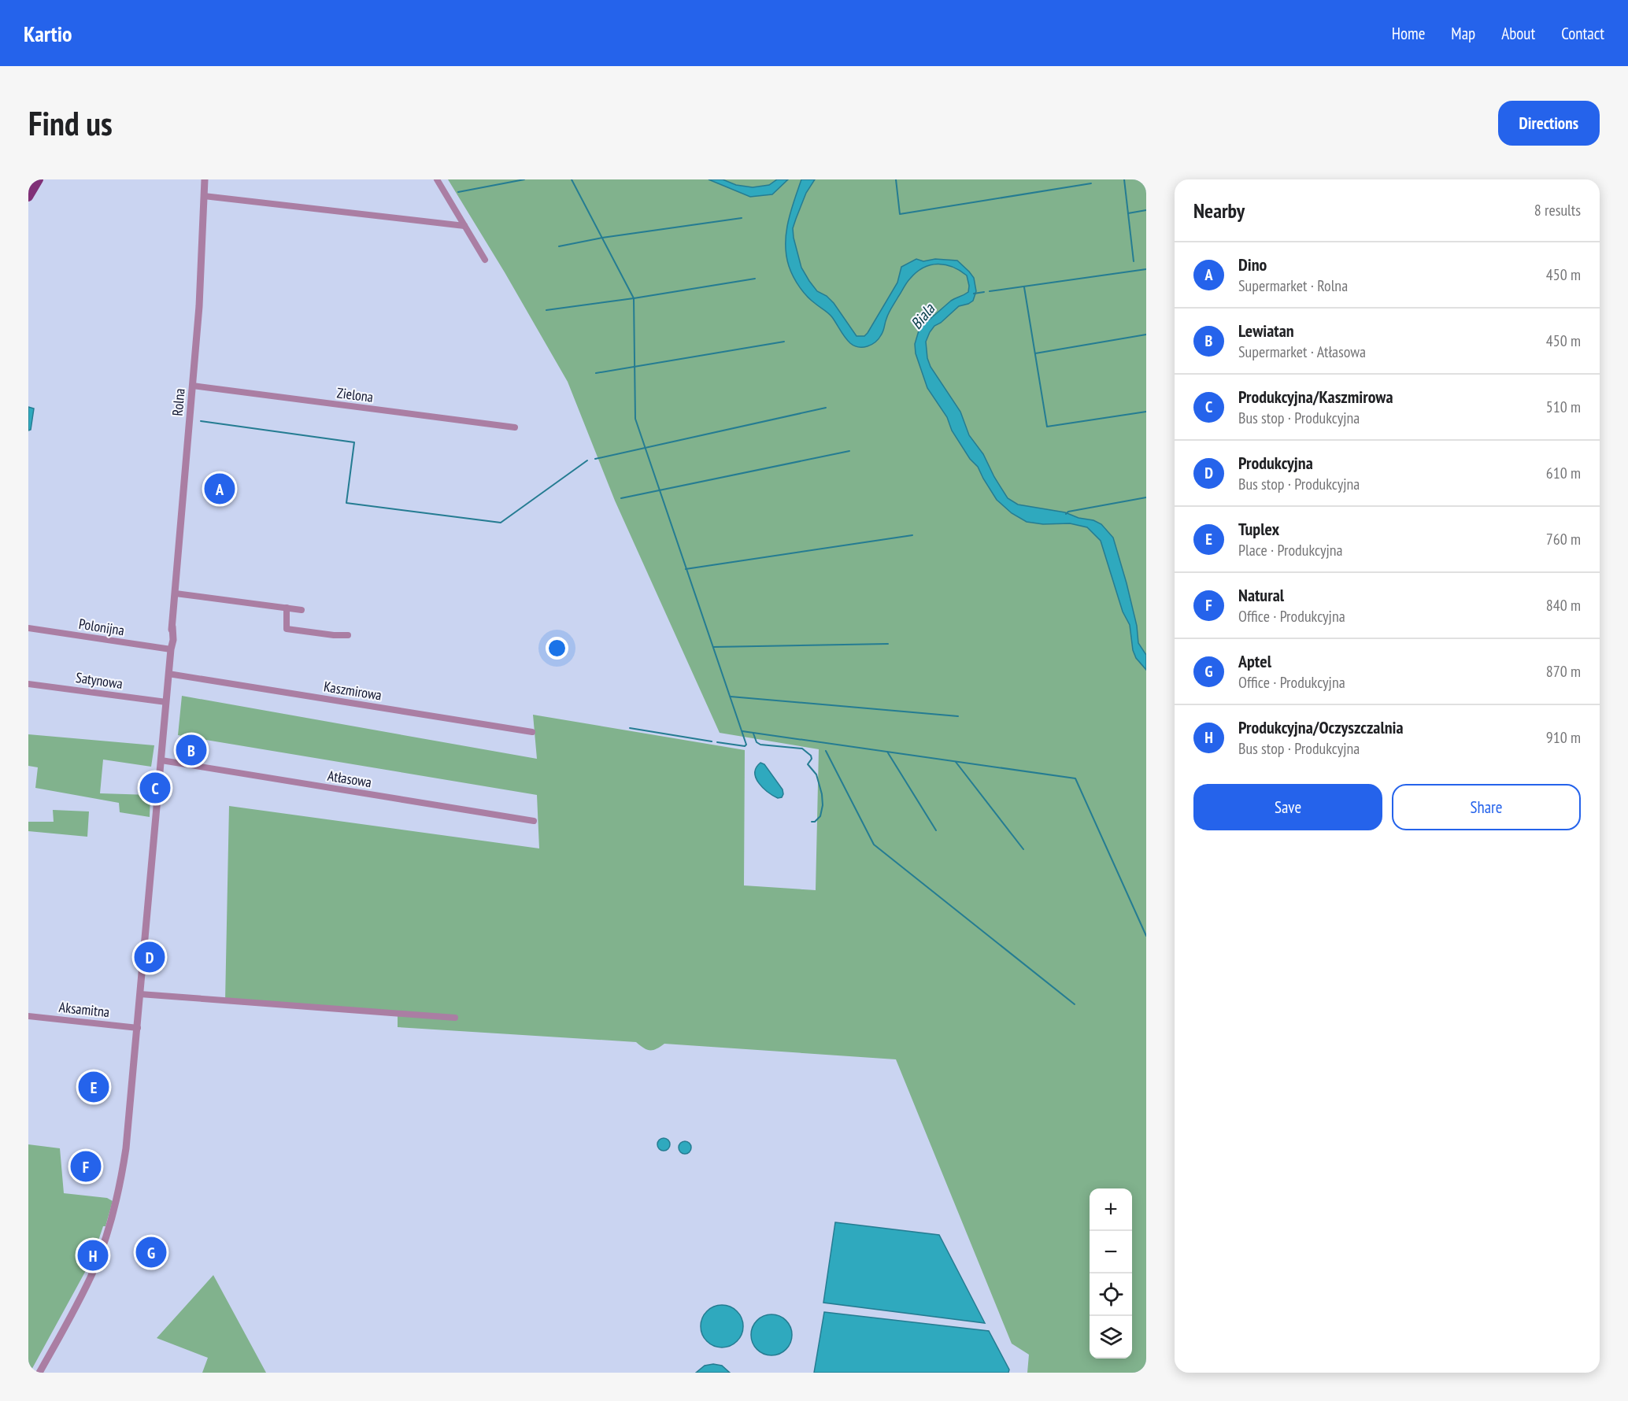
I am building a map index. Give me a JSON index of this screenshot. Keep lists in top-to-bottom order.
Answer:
{
  "streets": {
    "street": [
      "Zielona",
      "Rolna",
      "Polonijna",
      "Satynowa",
      "Kaszmirowa",
      "Atłasowa",
      "Aksamitna"
    ]
  },
  "crossings": [
    ["Zielona", "Rolna"],
    ["Rolna", "Polonijna"],
    ["Rolna", "Satynowa"],
    ["Rolna", "Kaszmirowa"],
    ["Rolna", "Atłasowa"],
    ["Rolna", "Aksamitna"]
  ],
  "water": ["Biala"],
  "page": {
    "header": "Kartio",
    "nav": [
      "Home",
      "Map",
      "About",
      "Contact"
    ],
    "buttons": [
      "Directions",
      ["Save", "Share"]
    ],
    "title": "Find us",
    "heading": ["Nearby", "8 results"],
    "list": [
      {
        "mark": "A",
        "name": "Dino",
        "note": "Supermarket · Rolna",
        "value": "450 m"
      },
      {
        "mark": "B",
        "name": "Lewiatan",
        "note": "Supermarket · Atłasowa",
        "value": "450 m"
      },
      {
        "mark": "C",
        "name": "Produkcyjna/Kaszmirowa",
        "note": "Bus stop · Produkcyjna",
        "value": "510 m"
      },
      {
        "mark": "D",
        "name": "Produkcyjna",
        "note": "Bus stop · Produkcyjna",
        "value": "610 m"
      },
      {
        "mark": "E",
        "name": "Tuplex",
        "note": "Place · Produkcyjna",
        "value": "760 m"
      },
      {
        "mark": "F",
        "name": "Natural",
        "note": "Office · Produkcyjna",
        "value": "840 m"
      },
      {
        "mark": "G",
        "name": "Aptel",
        "note": "Office · Produkcyjna",
        "value": "870 m"
      },
      {
        "mark": "H",
        "name": "Produkcyjna/Oczyszczalnia",
        "note": "Bus stop · Produkcyjna",
        "value": "910 m"
      }
    ],
    "pins": [
      "A",
      "B",
      "C",
      "D",
      "E",
      "F",
      "G",
      "H"
    ],
    "map_buttons": ["+", "−"]
  }
}
